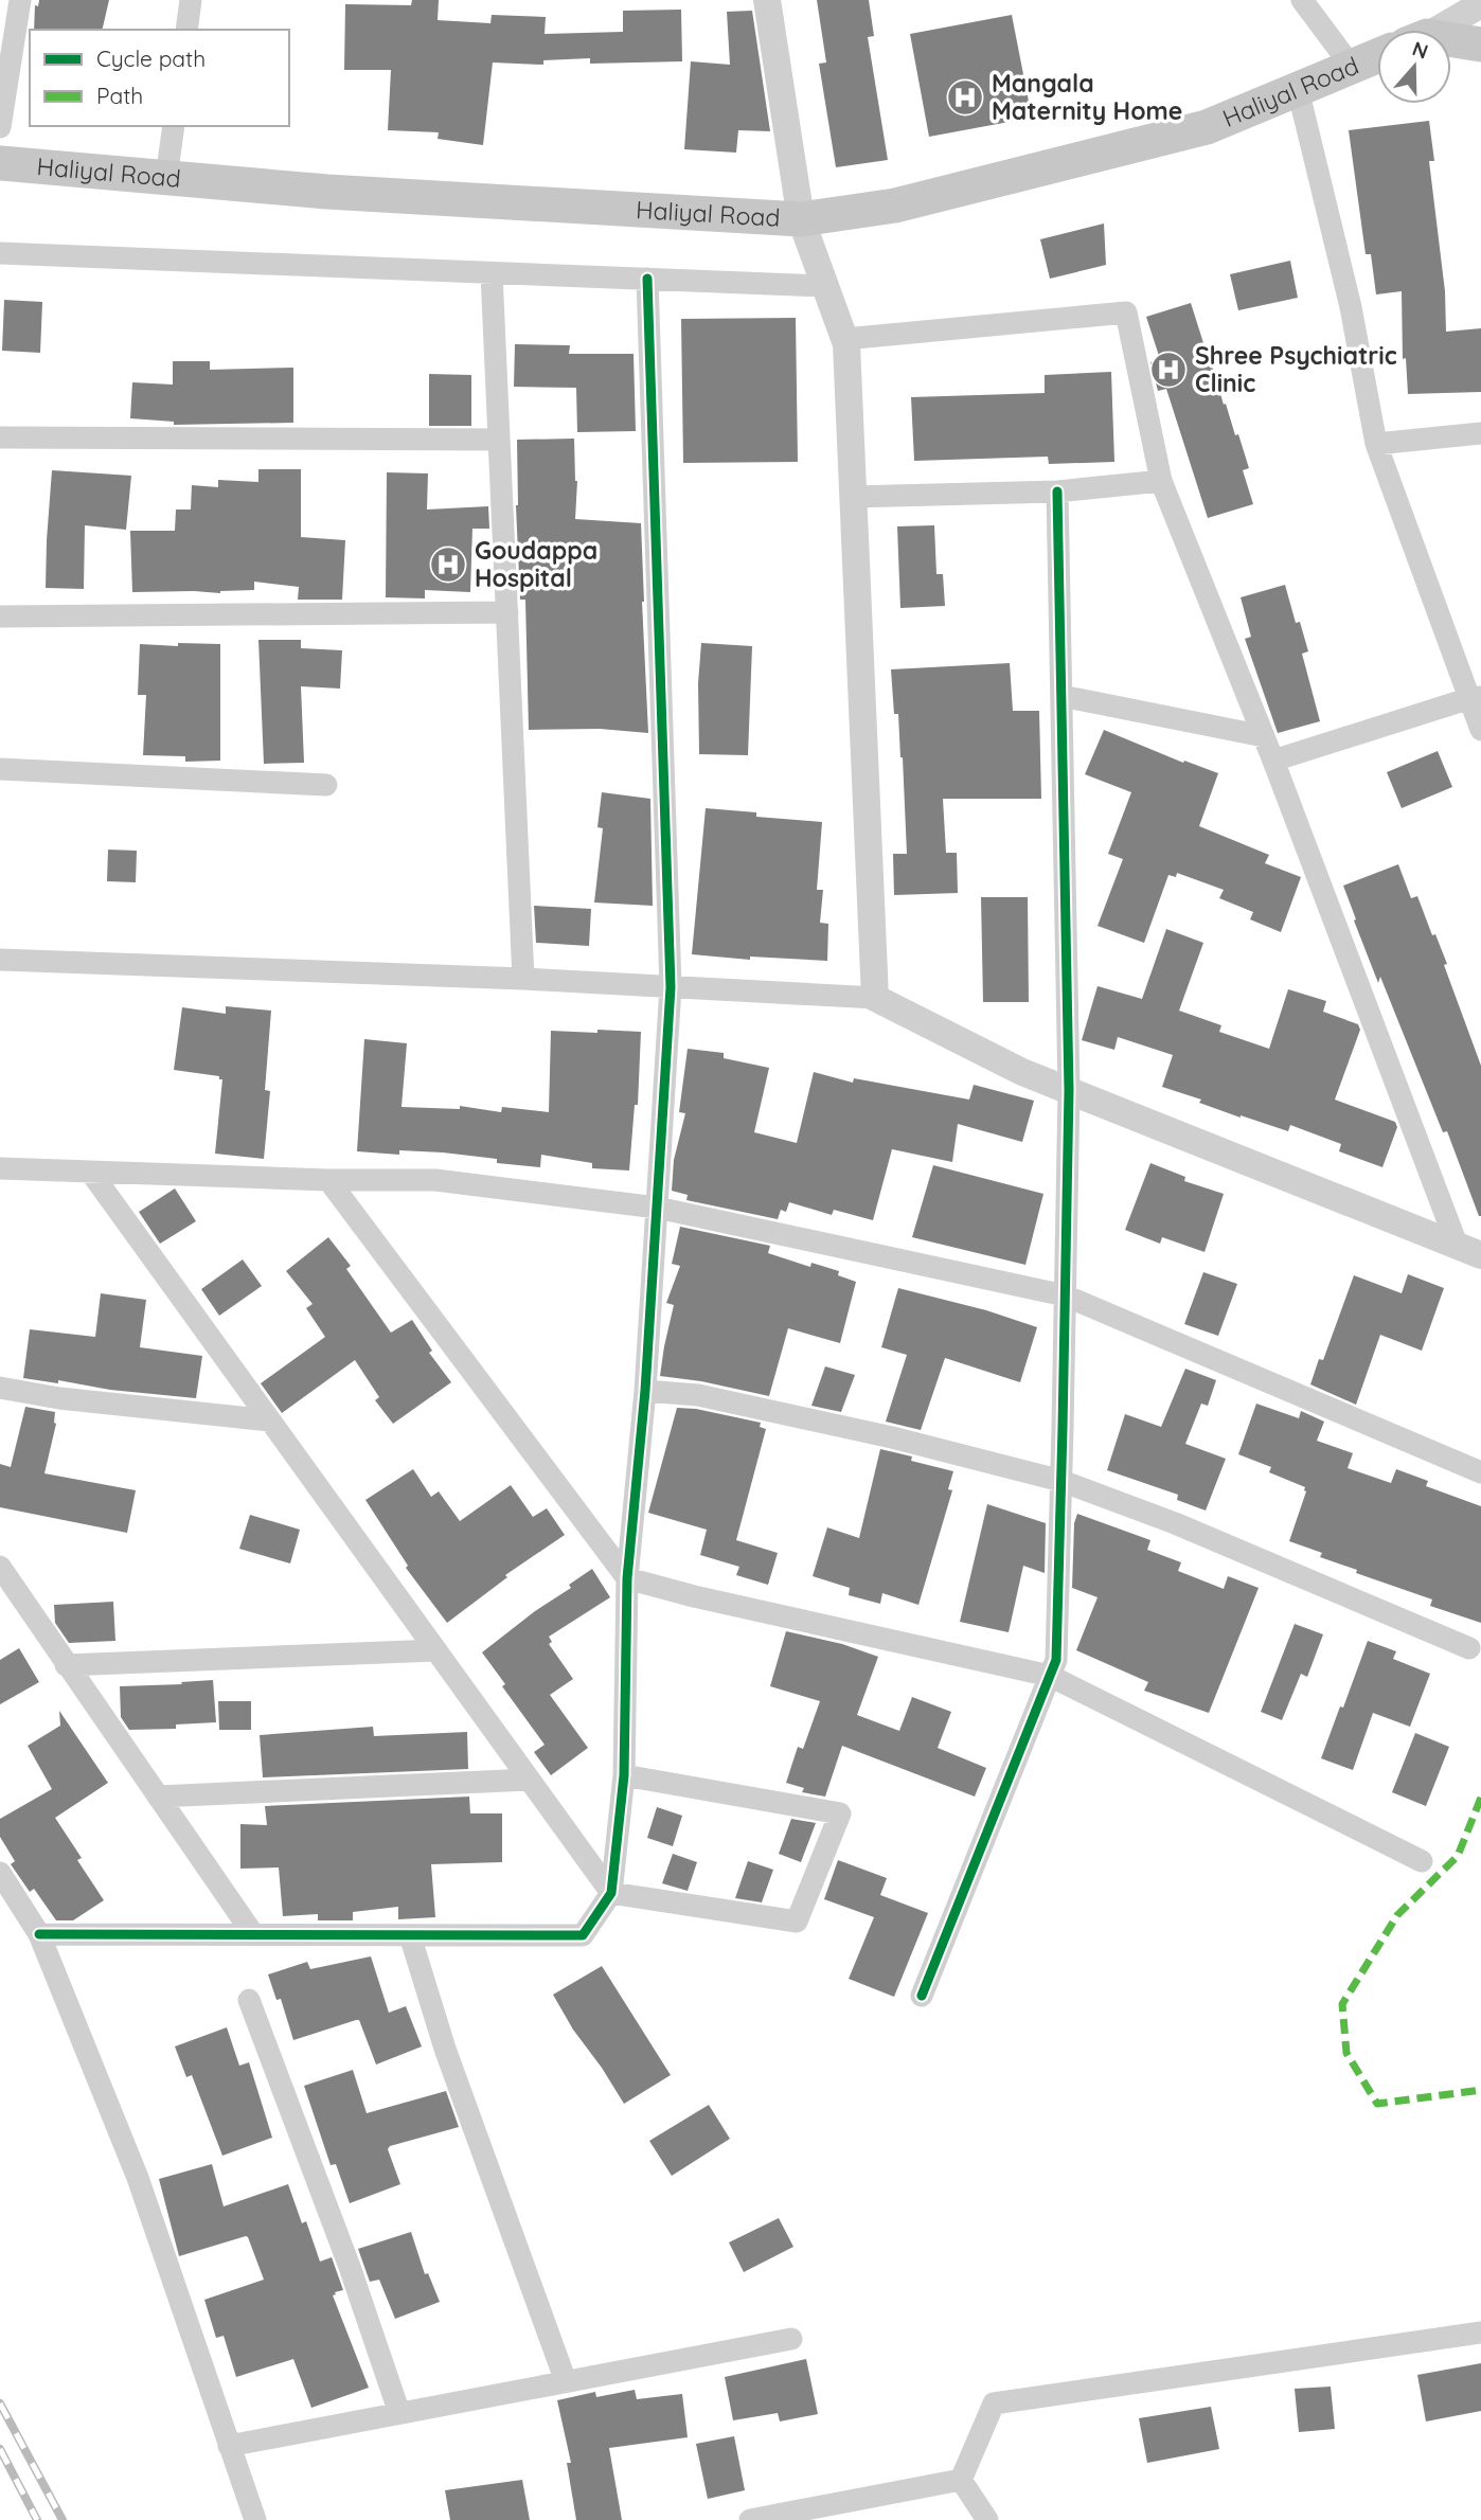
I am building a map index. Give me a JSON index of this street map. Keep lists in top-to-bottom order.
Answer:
{
  "streets": {
    "main road": ["Haliyal Road"]
  },
  "places": {
    "hospital": ["Mangala Maternity Home", "Shree Psychiatric Clinic", "Goudappa Hospital"]
  },
  "legend": ["Cycle path", "Path"],
  "north": "top"
}
